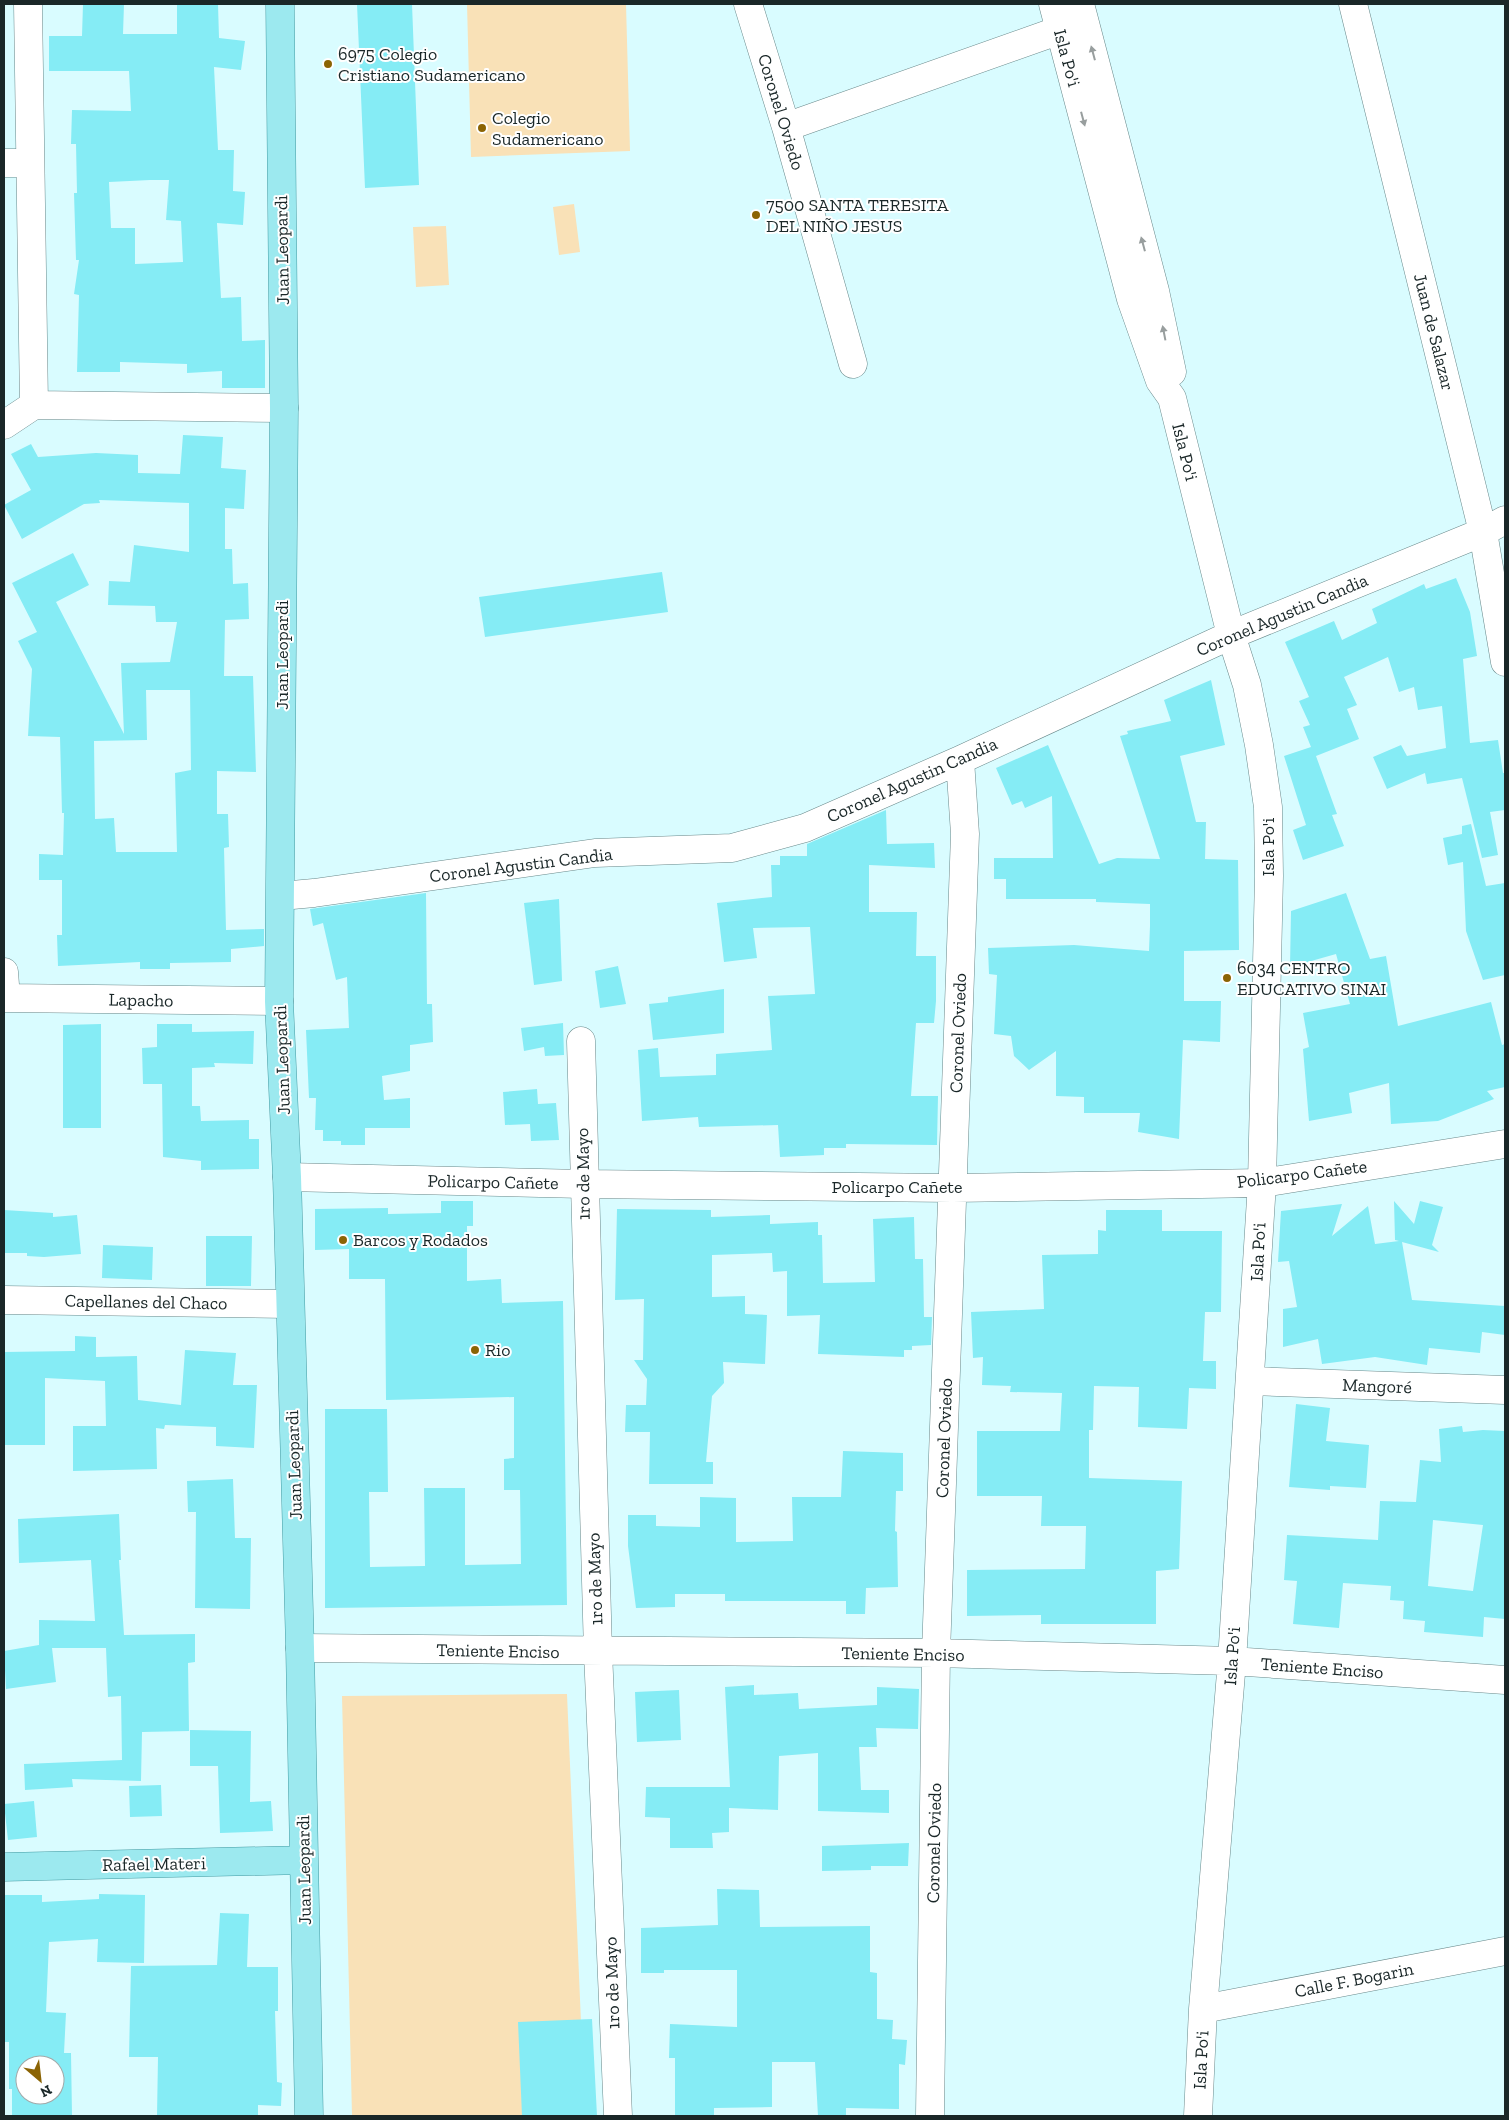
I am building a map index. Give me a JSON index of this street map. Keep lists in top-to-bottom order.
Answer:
{
  "streets": {
    "main road": ["Juan Leopardi", "Rafael Materi"],
    "street": [
      "Isla Po'i",
      "Coronel Oviedo",
      "Juan de Salazar",
      "Coronel Agustin Candia",
      "Lapacho",
      "1ro de Mayo",
      "Policarpo Cañete",
      "Capellanes del Chaco",
      "Mangoré",
      "Teniente Enciso",
      "Calle F. Bogarin"
    ]
  },
  "crossings": [
    ["Isla Po'i", "Coronel Agustin Candia"],
    ["Isla Po'i", "Policarpo Cañete"],
    ["Isla Po'i", "Mangoré"],
    ["Isla Po'i", "Teniente Enciso"],
    ["Isla Po'i", "Calle F. Bogarin"],
    ["Coronel Oviedo", "Coronel Agustin Candia"],
    ["Coronel Oviedo", "Policarpo Cañete"],
    ["Coronel Oviedo", "Teniente Enciso"],
    ["Juan Leopardi", "Coronel Agustin Candia"],
    ["Juan Leopardi", "Lapacho"],
    ["Juan Leopardi", "Policarpo Cañete"],
    ["Juan Leopardi", "Capellanes del Chaco"],
    ["Juan Leopardi", "Teniente Enciso"],
    ["Juan Leopardi", "Rafael Materi"],
    ["Juan de Salazar", "Coronel Agustin Candia"],
    ["1ro de Mayo", "Policarpo Cañete"],
    ["1ro de Mayo", "Teniente Enciso"]
  ],
  "places": [
    "6975 Colegio Cristiano Sudamericano",
    "Colegio Sudamericano",
    "7500 SANTA TERESITA DEL NIÑO JESUS",
    "6034 CENTRO EDUCATIVO SINAI",
    "Barcos y Rodados",
    "Rio"
  ],
  "north": "bottom right"
}
